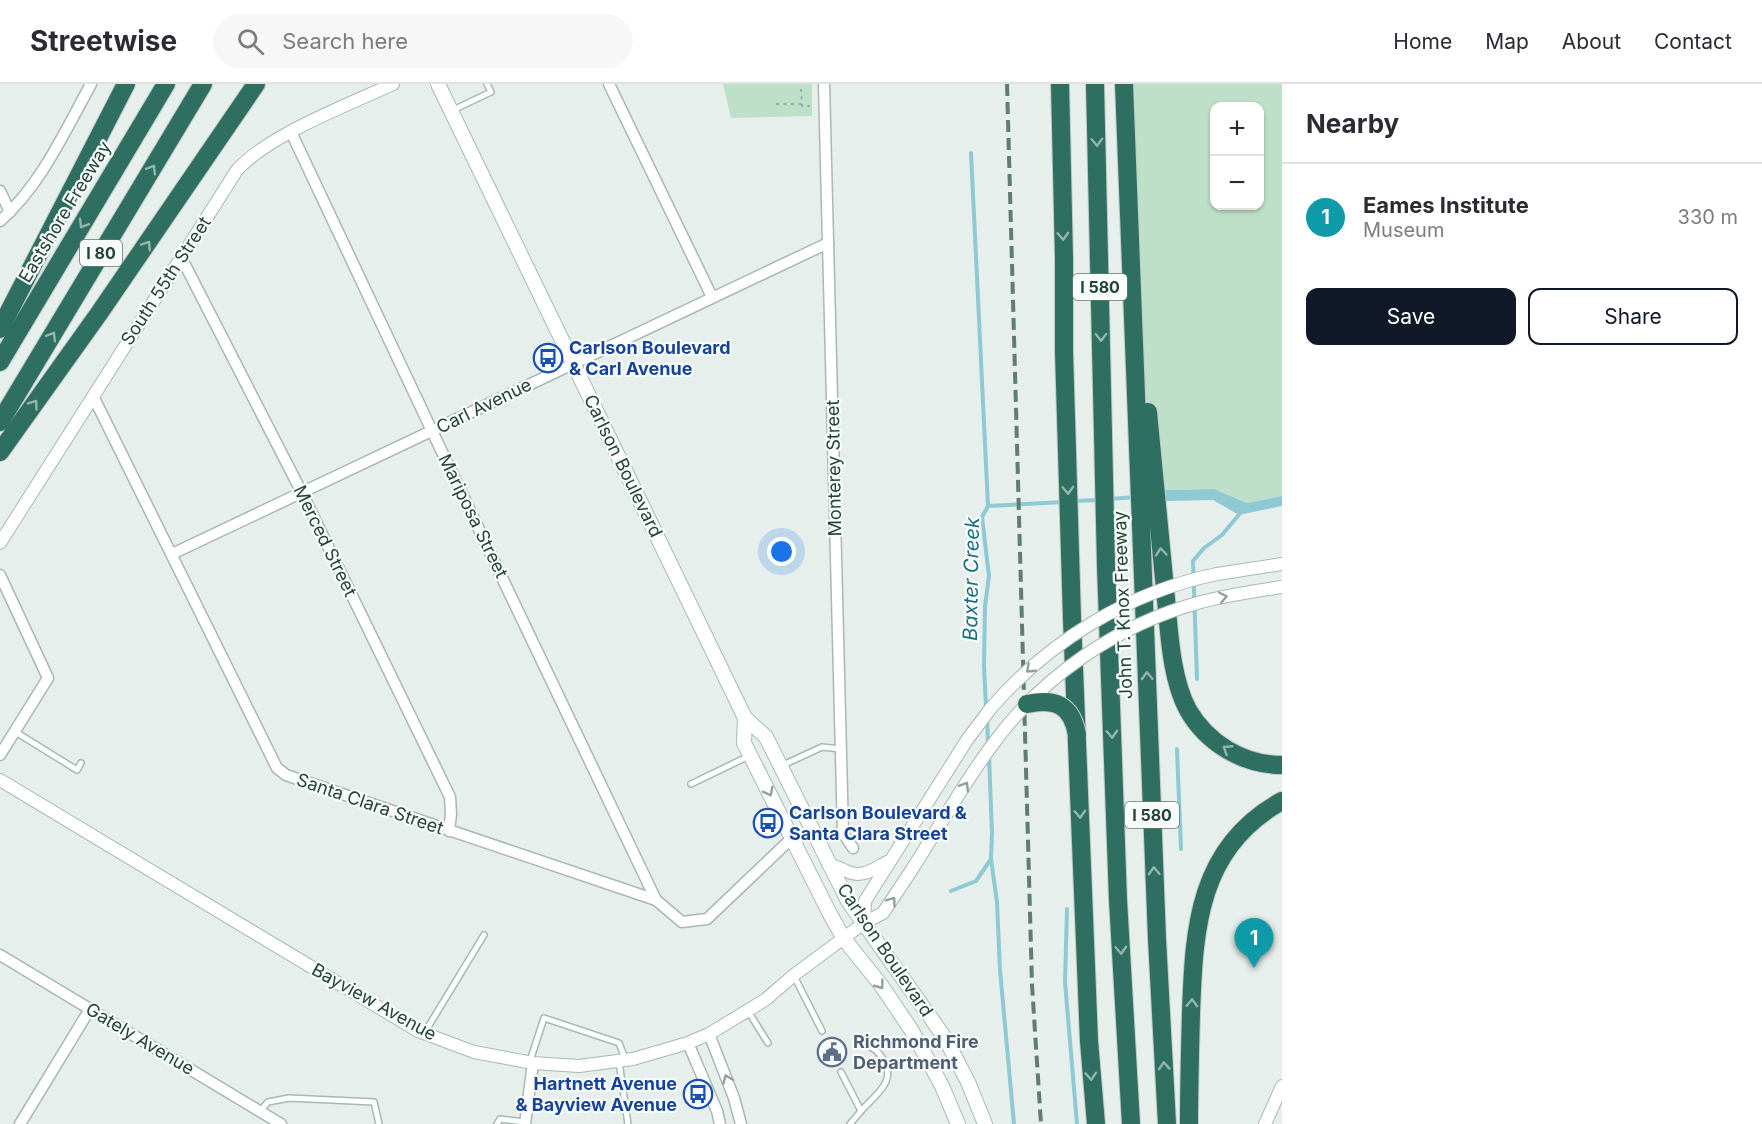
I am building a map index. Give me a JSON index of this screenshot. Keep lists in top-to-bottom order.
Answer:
{
  "streets": {
    "highway": [
      "Eastshore Freeway",
      "I 80",
      "I 580",
      "John T. Knox Freeway"
    ],
    "main road": ["Carlson Boulevard"],
    "street": [
      "South 55th Street",
      "Carl Avenue",
      "Monterey Street",
      "Mariposa Street",
      "Merced Street",
      "Santa Clara Street",
      "Bayview Avenue",
      "Gately Avenue"
    ]
  },
  "crossings": [
    ["South 55th Street", "Mariposa Street"],
    ["South 55th Street", "Merced Street"],
    ["South 55th Street", "Santa Clara Street"],
    ["Carl Avenue", "Carlson Boulevard"],
    ["Carl Avenue", "Monterey Street"],
    ["Carl Avenue", "Mariposa Street"],
    ["Carl Avenue", "Merced Street"],
    ["Carl Avenue", "Santa Clara Street"],
    ["Carlson Boulevard", "Santa Clara Street"],
    ["Carlson Boulevard", "Bayview Avenue"],
    ["Mariposa Street", "Santa Clara Street"],
    ["Merced Street", "Santa Clara Street"]
  ],
  "water": ["Baxter Creek"],
  "places": {
    "bus stop": ["Carlson Boulevard & Carl Avenue", "Carlson Boulevard & Santa Clara Street", "Hartnett Avenue & Bayview Avenue"],
    "public building": ["Richmond Fire Department"]
  },
  "page": {
    "header": "Streetwise",
    "search": "Search here",
    "nav": [
      "Home",
      "Map",
      "About",
      "Contact"
    ],
    "heading": "Nearby",
    "map_buttons": ["+", "−"],
    "list": [
      {
        "mark": "1",
        "name": "Eames Institute",
        "note": "Museum",
        "value": "330 m"
      }
    ],
    "buttons": ["Save", "Share"],
    "pins": "1"
  }
}
